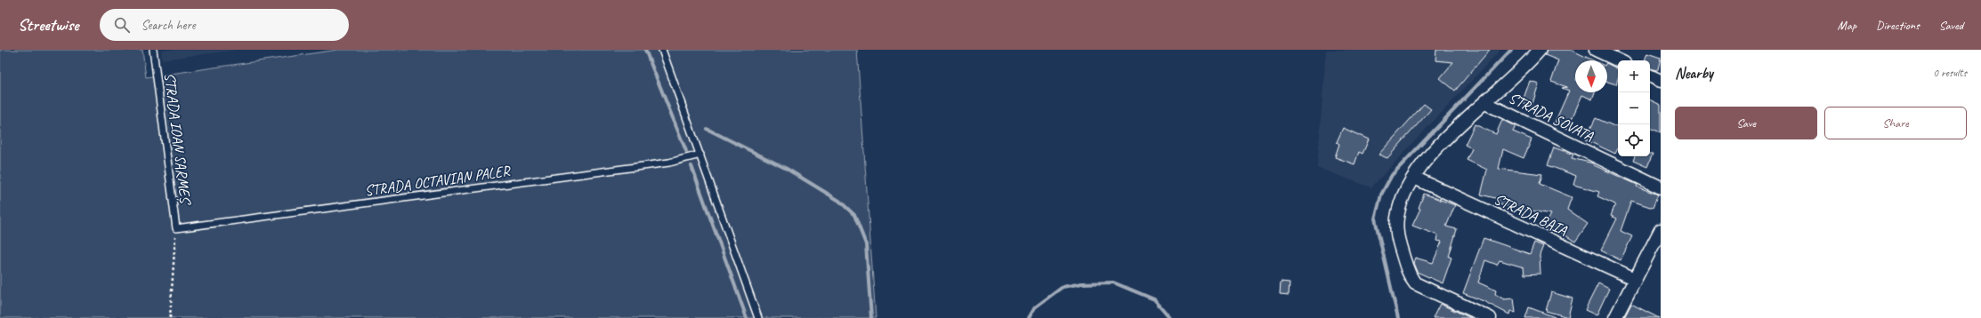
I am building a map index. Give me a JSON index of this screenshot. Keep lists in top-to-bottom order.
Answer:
{
  "streets": {
    "street": ["STRADA SOVATA", "STRADA BAIA"],
    "lane": ["STRADA IOAN SARMEȘ", "STRADA OCTAVIAN PALER"]
  },
  "crossings": [
    ["STRADA IOAN SARMEȘ", "STRADA OCTAVIAN PALER"]
  ],
  "north": "bottom",
  "page": {
    "header": "Streetwise",
    "search": "Search here",
    "nav": ["Map", "Directions", "Saved"],
    "heading": ["Nearby", "0 results"],
    "map_buttons": ["+", "−"],
    "buttons": ["Save", "Share"]
  }
}
